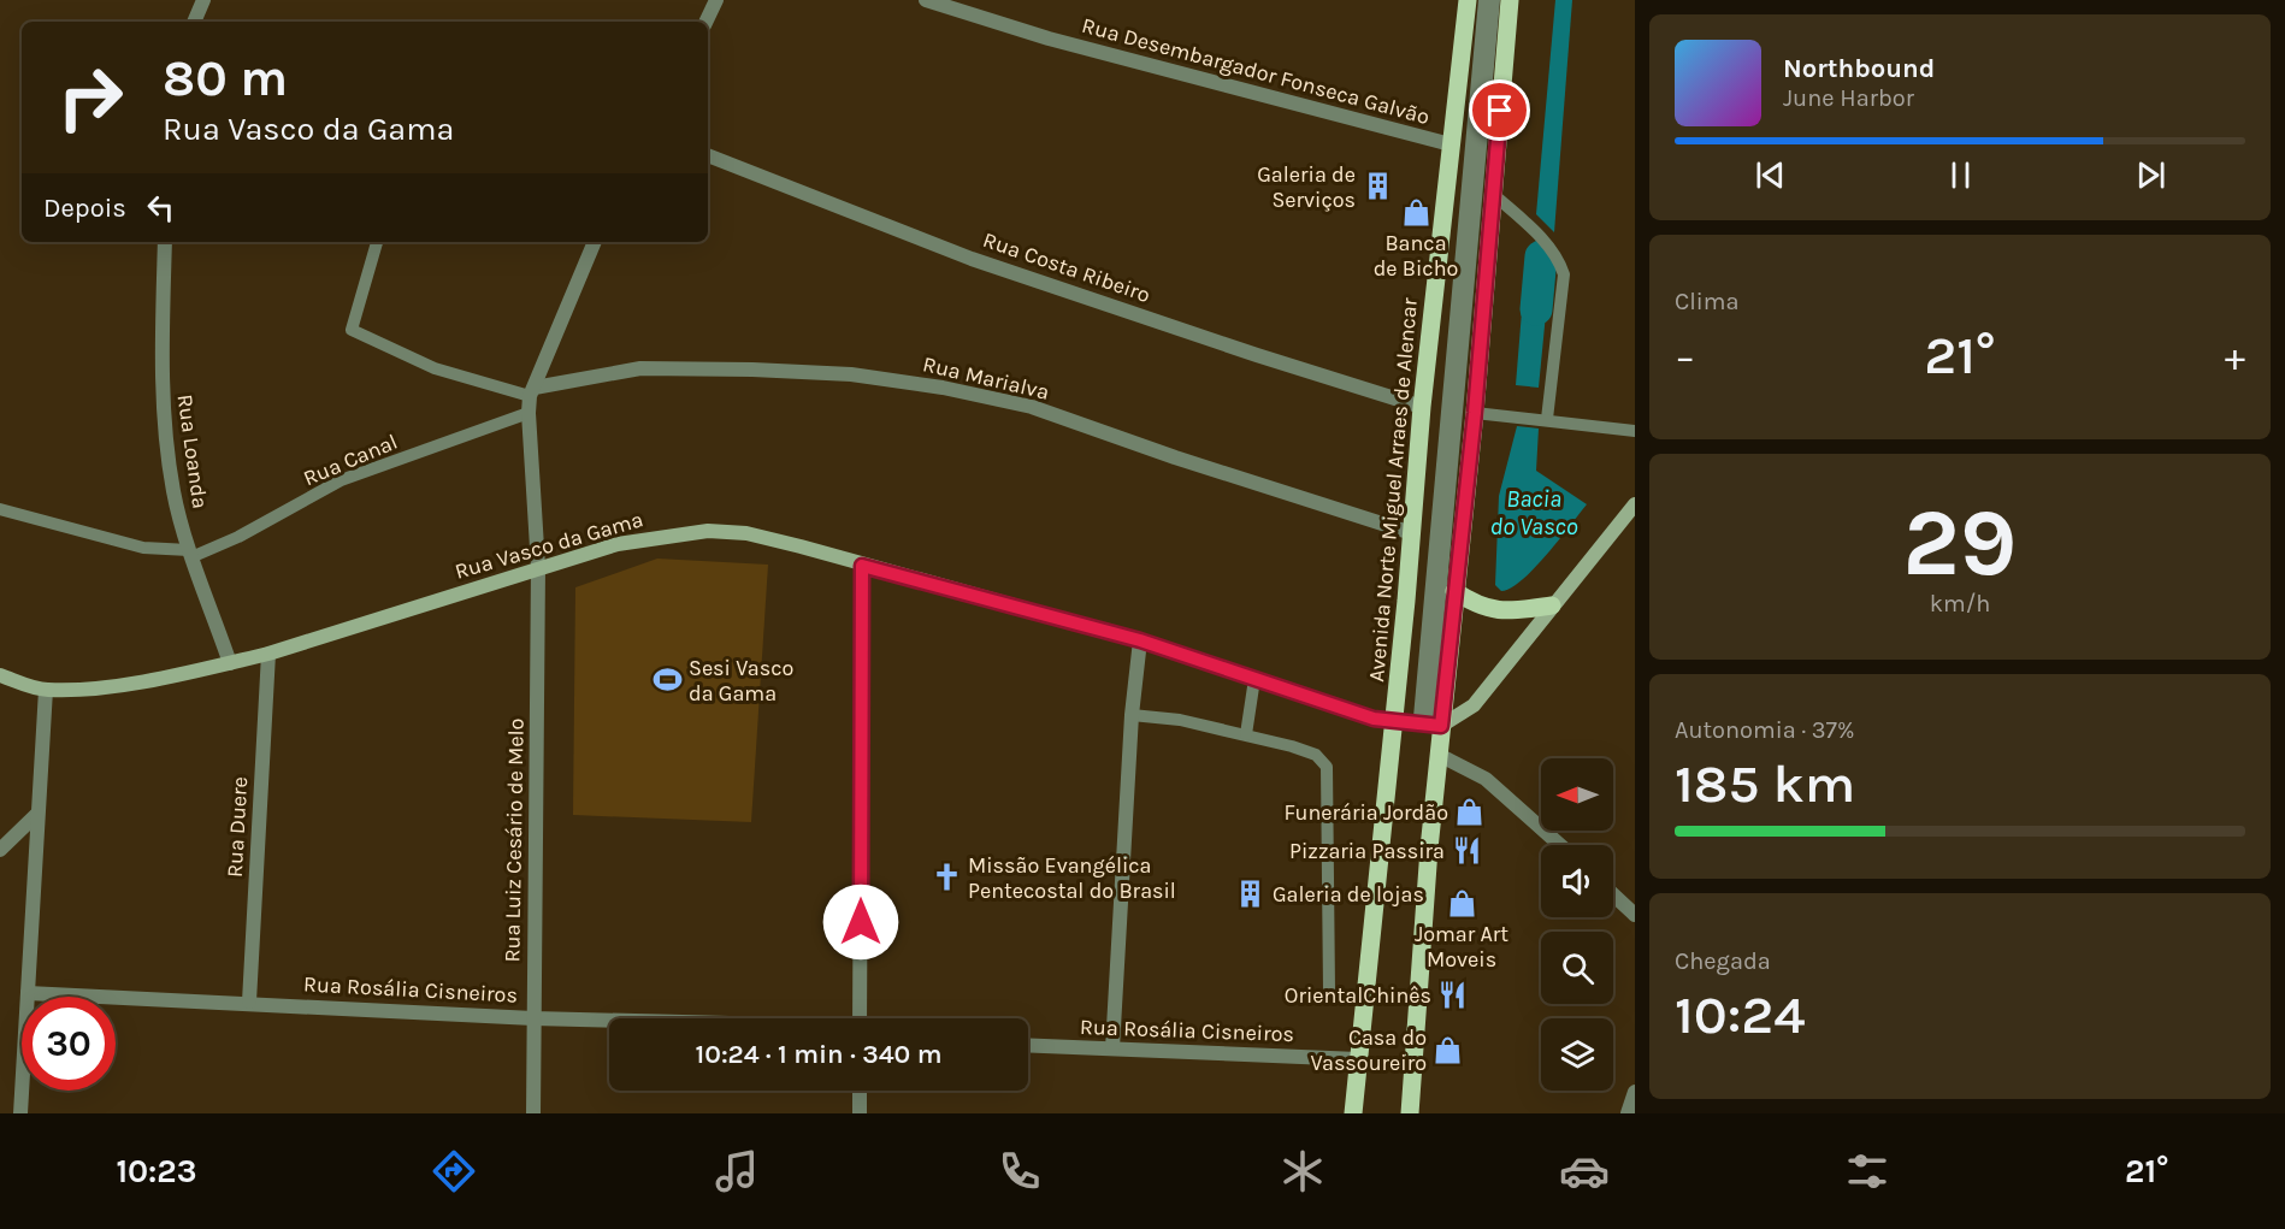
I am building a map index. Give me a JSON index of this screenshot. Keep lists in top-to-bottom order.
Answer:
{
  "streets": {
    "main road": ["Avenida Norte Miguel Arraes de Alencar", "Rua Vasco da Gama"],
    "street": [
      "Rua Desembargador Fonseca Galvão",
      "Rua Costa Ribeiro",
      "Rua Marialva",
      "Rua Loanda",
      "Rua Duere",
      "Rua Luiz Cesário de Melo",
      "Rua Rosália Cisneiros"
    ],
    "lane": ["Rua Canal"]
  },
  "crossings": [
    ["Rua Desembargador Fonseca Galvão", "Avenida Norte Miguel Arraes de Alencar"],
    ["Rua Costa Ribeiro", "Avenida Norte Miguel Arraes de Alencar"],
    ["Rua Marialva", "Avenida Norte Miguel Arraes de Alencar"],
    ["Rua Marialva", "Rua Luiz Cesário de Melo"],
    ["Rua Loanda", "Rua Canal"],
    ["Rua Loanda", "Rua Vasco da Gama"],
    ["Rua Canal", "Rua Luiz Cesário de Melo"],
    ["Avenida Norte Miguel Arraes de Alencar", "Rua Vasco da Gama"],
    ["Avenida Norte Miguel Arraes de Alencar", "Rua Rosália Cisneiros"],
    ["Rua Vasco da Gama", "Rua Duere"],
    ["Rua Vasco da Gama", "Rua Luiz Cesário de Melo"],
    ["Rua Duere", "Rua Rosália Cisneiros"],
    ["Rua Luiz Cesário de Melo", "Rua Rosália Cisneiros"]
  ],
  "water": ["Bacia do Vasco"],
  "places": {
    "building": ["Galeria de Serviços", "Galeria de lojas"],
    "shop": [
      "Banca de Bicho",
      "Funerária Jordão",
      "Jomar Art Moveis",
      "Casa do Vassoureiro"
    ],
    "sports": ["Sesi Vasco da Gama"],
    "restaurant": ["Pizzaria Passira", "OrientalChinês"],
    "church": ["Missão Evangélica Pentecostal do Brasil"]
  },
  "north": "left",
  "page": {
    "turn": ["80 m", "Rua Vasco da Gama"],
    "song": ["Northbound", "June Harbor"],
    "then": "Depois",
    "tile": [
      "Clima",
      ["29", "km/h"],
      ["Autonomia · 37%", "185 km"],
      ["Chegada", "10:24"]
    ],
    "heat": ["−", "21°", "+"],
    "limit": "30",
    "trip": "10:24 · 1 min · 340 m",
    "tabs": ["10:23", "21°"]
  }
}
